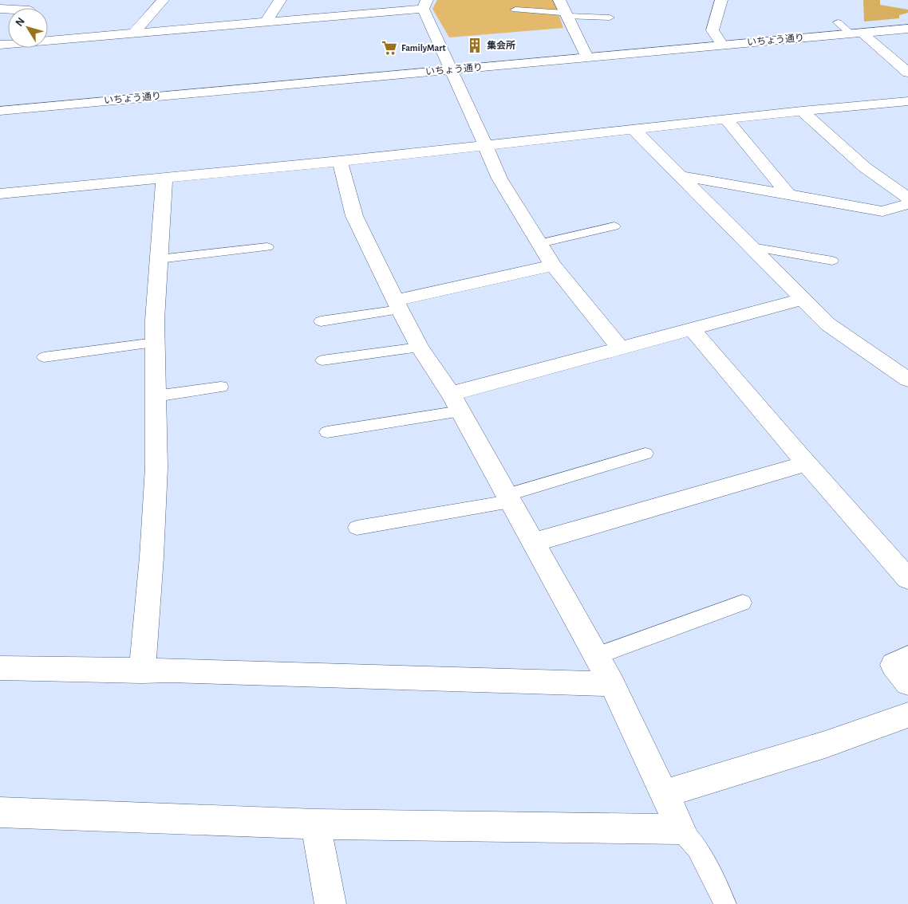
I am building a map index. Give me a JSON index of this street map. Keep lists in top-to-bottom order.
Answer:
{
  "streets": {
    "street": ["いちょう通り"]
  },
  "places": {
    "building": ["集会所"],
    "supermarket": ["FamilyMart"]
  },
  "north": "top left"
}
